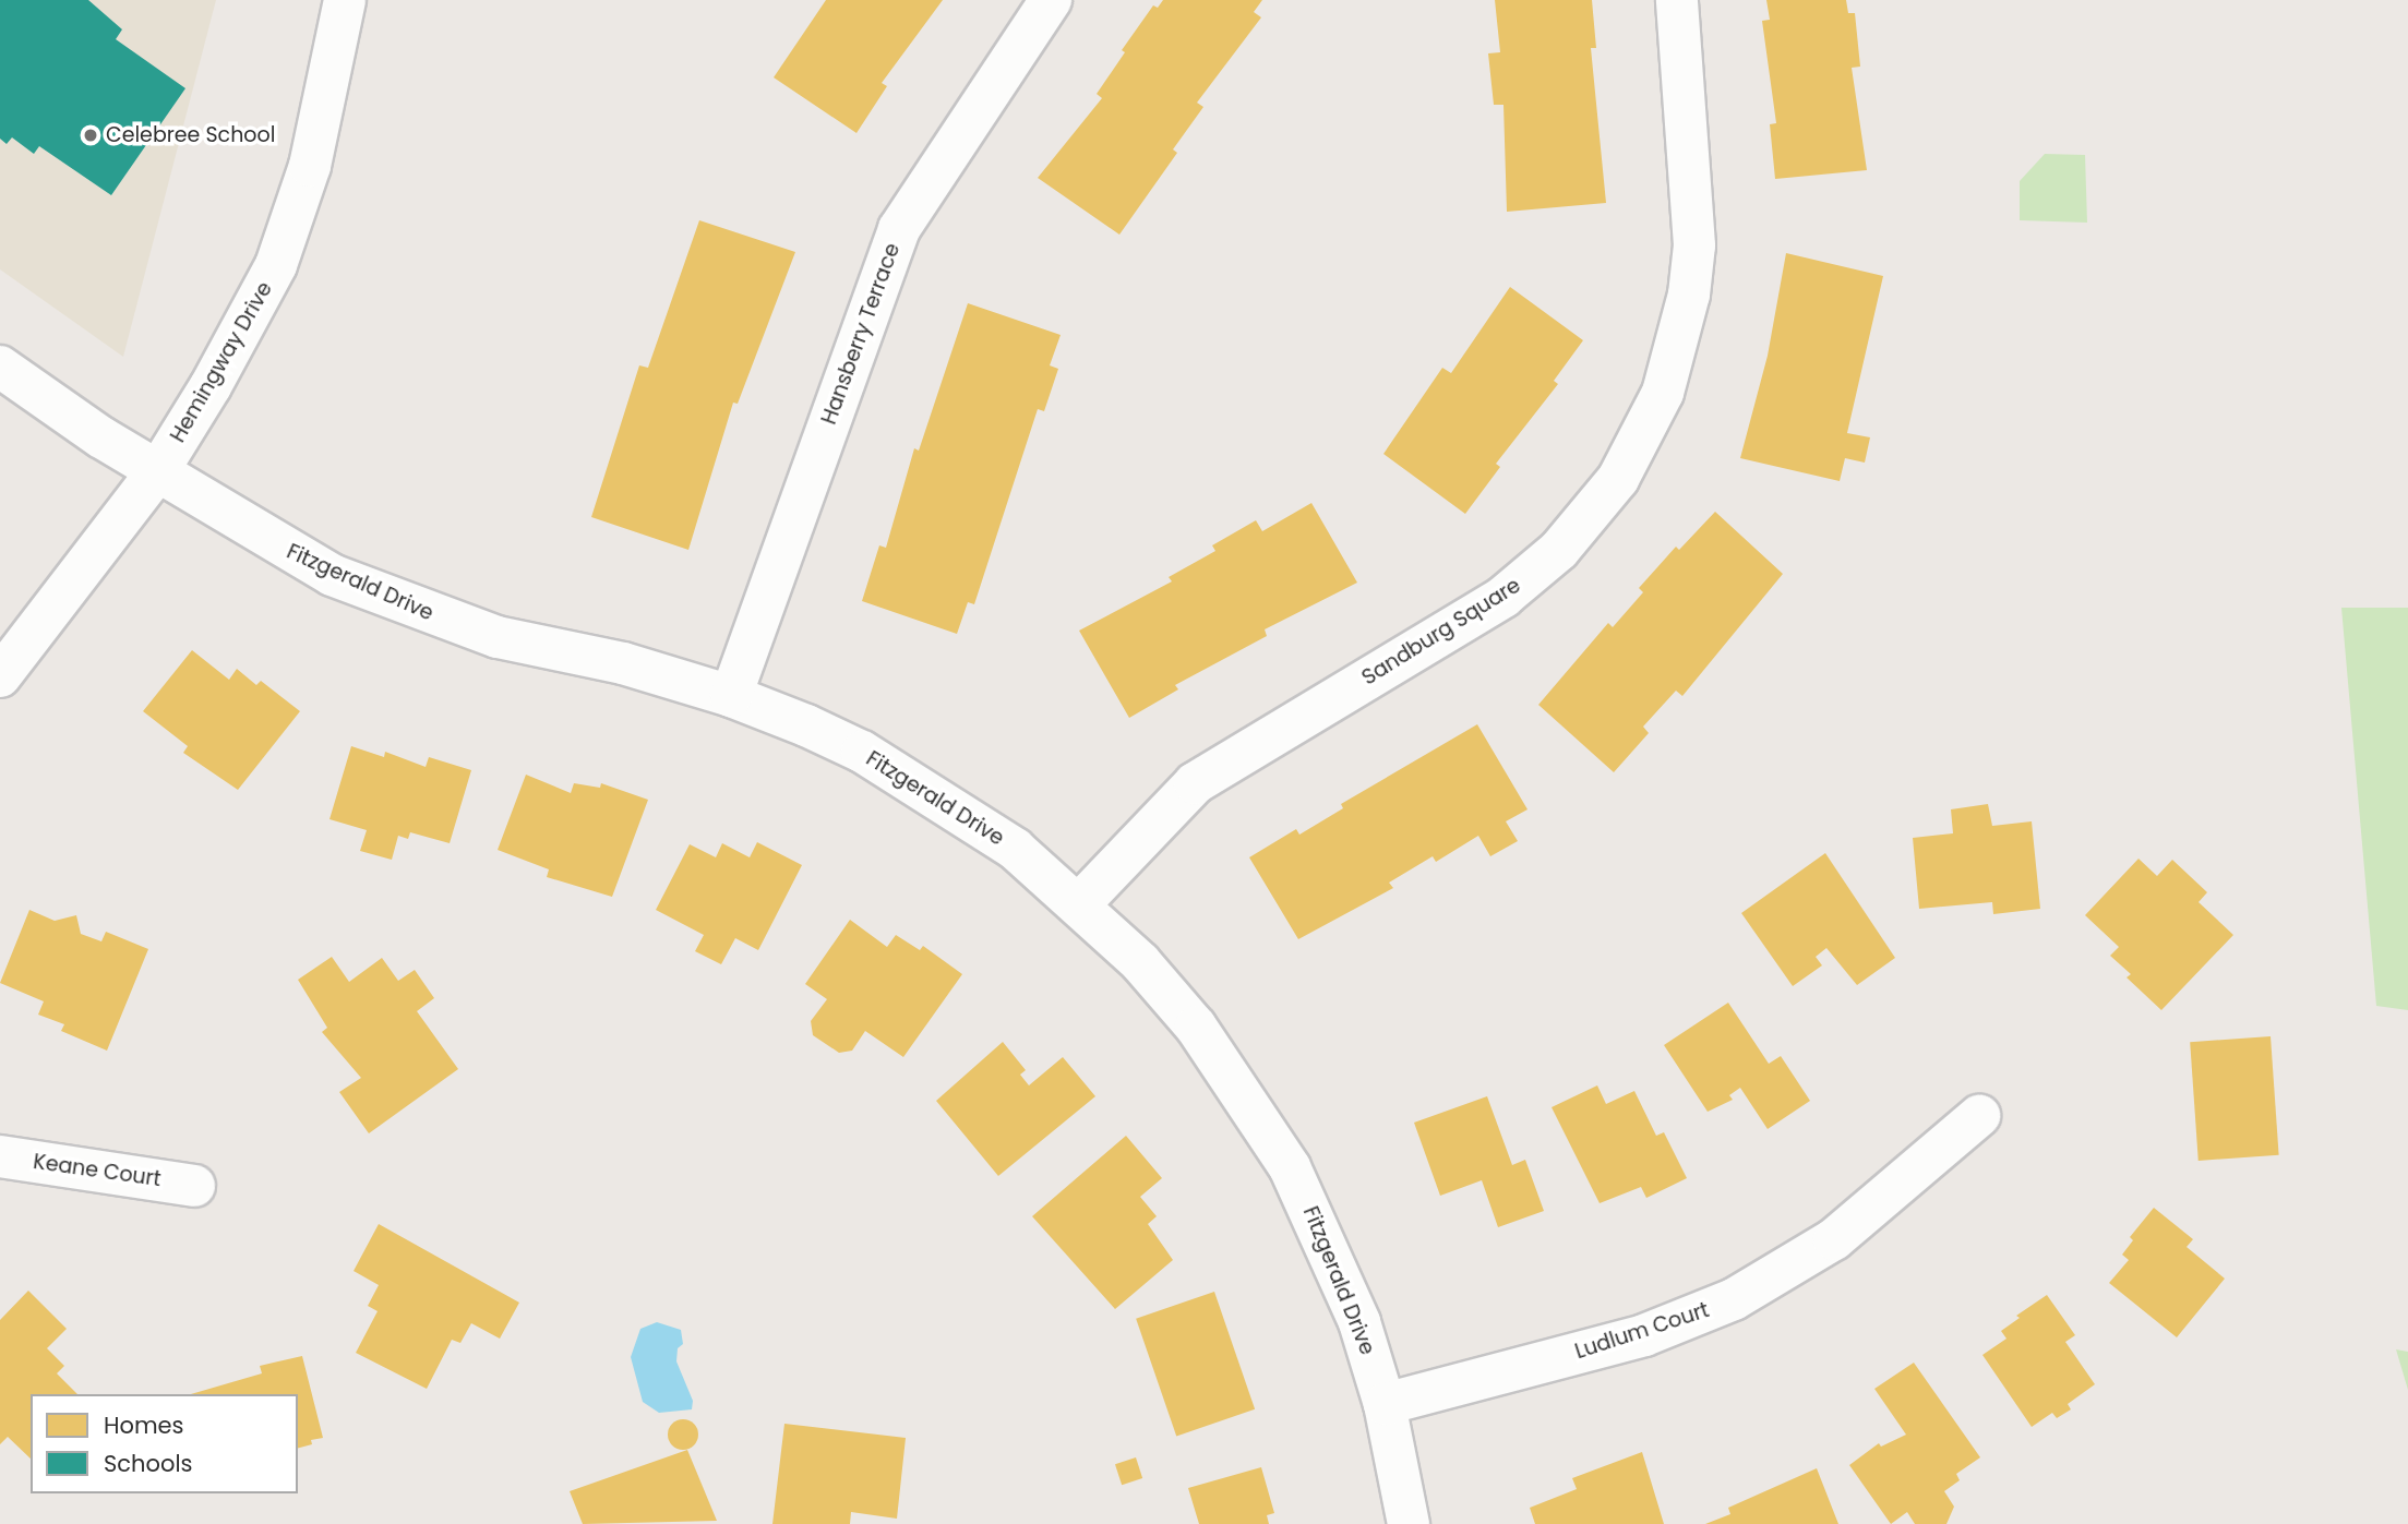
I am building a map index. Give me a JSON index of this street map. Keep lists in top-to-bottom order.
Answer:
{
  "streets": {
    "street": [
      "Hansberry Terrace",
      "Hemingway Drive",
      "Fitzgerald Drive",
      "Sandburg Square",
      "Keane Court",
      "Ludlum Court"
    ]
  },
  "crossings": [
    ["Hansberry Terrace", "Fitzgerald Drive"],
    ["Hemingway Drive", "Fitzgerald Drive"],
    ["Fitzgerald Drive", "Sandburg Square"],
    ["Fitzgerald Drive", "Ludlum Court"]
  ],
  "places": ["Celebree School"],
  "legend": ["Homes", "Schools"]
}
